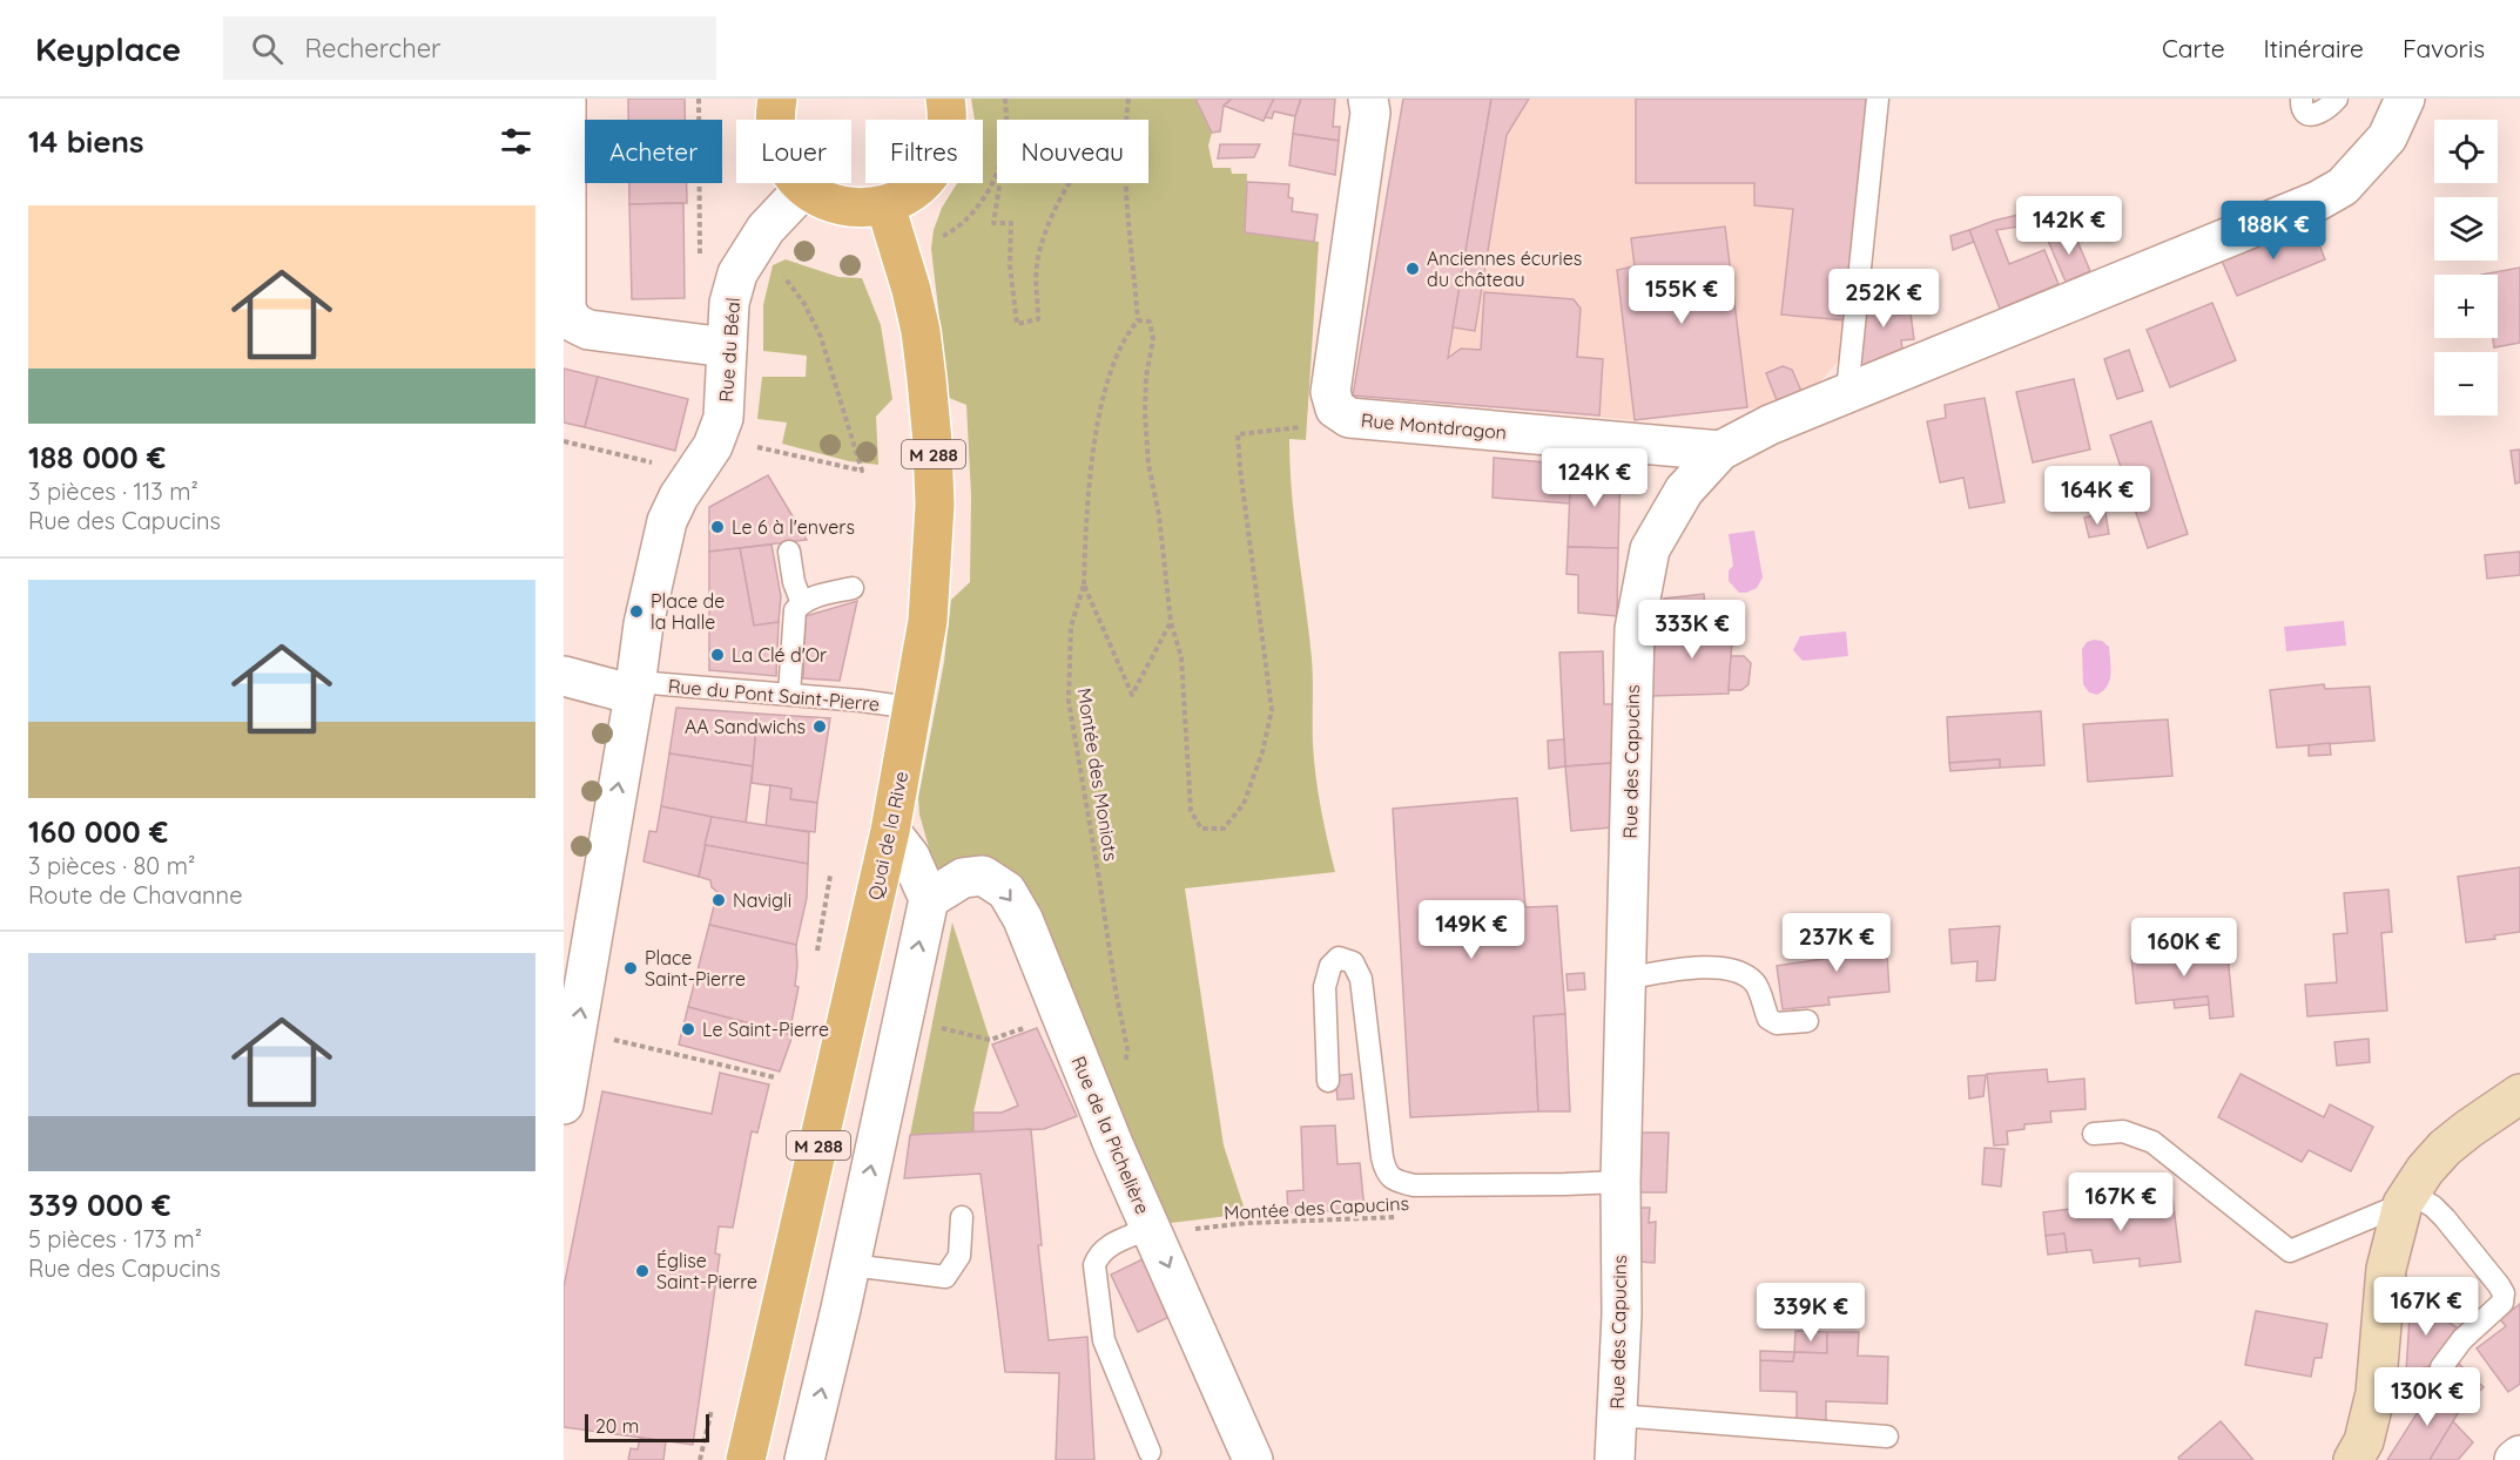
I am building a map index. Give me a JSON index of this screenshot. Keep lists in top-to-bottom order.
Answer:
{
  "streets": {
    "main road": ["M 288", "Quai de la Rive"],
    "street": [
      "Rue du Béal",
      "Rue Montdragon",
      "Rue des Capucins",
      "Rue de la Pichelière"
    ],
    "lane": ["Rue du Pont Saint-Pierre"],
    "path": ["Montée des Moniots", "Montée des Capucins"]
  },
  "crossings": [
    ["Rue du Béal", "Rue du Pont Saint-Pierre"],
    ["Rue Montdragon", "Rue des Capucins"],
    ["Rue du Pont Saint-Pierre", "Quai de la Rive"],
    ["Rue de la Pichelière", "Montée des Capucins"]
  ],
  "one_way": ["Rue de la Pichelière"],
  "places": [
    "Anciennes écuries du château",
    "Le 6 à l'envers",
    "Place de la Halle",
    "La Clé d'Or",
    "AA Sandwichs",
    "Navigli",
    "Place Saint-Pierre",
    "Le Saint-Pierre",
    "Église Saint-Pierre"
  ],
  "scale_bar": "20 m",
  "page": {
    "header": "Keyplace",
    "search": "Rechercher",
    "nav": ["Carte", "Itinéraire", "Favoris"],
    "heading": "14 biens",
    "map_buttons": ["+", "−"],
    "chip": [
      "Acheter",
      "Louer",
      "Filtres",
      "Nouveau"
    ],
    "list": [
      {
        "name": "188 000 €",
        "note": "3 pièces · 113 m² · Rue des Capucins"
      },
      {
        "name": "160 000 €",
        "note": "3 pièces · 80 m² · Route de Chavanne"
      },
      {
        "name": "339 000 €",
        "note": "5 pièces · 173 m² · Rue des Capucins"
      }
    ],
    "price": [
      "142K €",
      "188K €",
      "155K €",
      "252K €",
      "124K €",
      "164K €",
      "333K €",
      "149K €",
      "237K €",
      "160K €",
      "167K €",
      "167K €",
      "339K €",
      "130K €"
    ],
    "scale": "20 m"
  }
}
